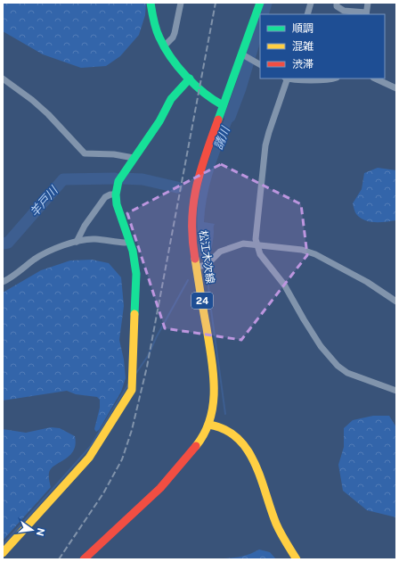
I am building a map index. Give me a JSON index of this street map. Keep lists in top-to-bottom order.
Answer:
{
  "streets": {
    "street": ["松江木次線", "24"]
  },
  "water": ["請川", "羊戸川"],
  "legend": ["順調", "混雑", "渋滞"],
  "north": "right"
}
